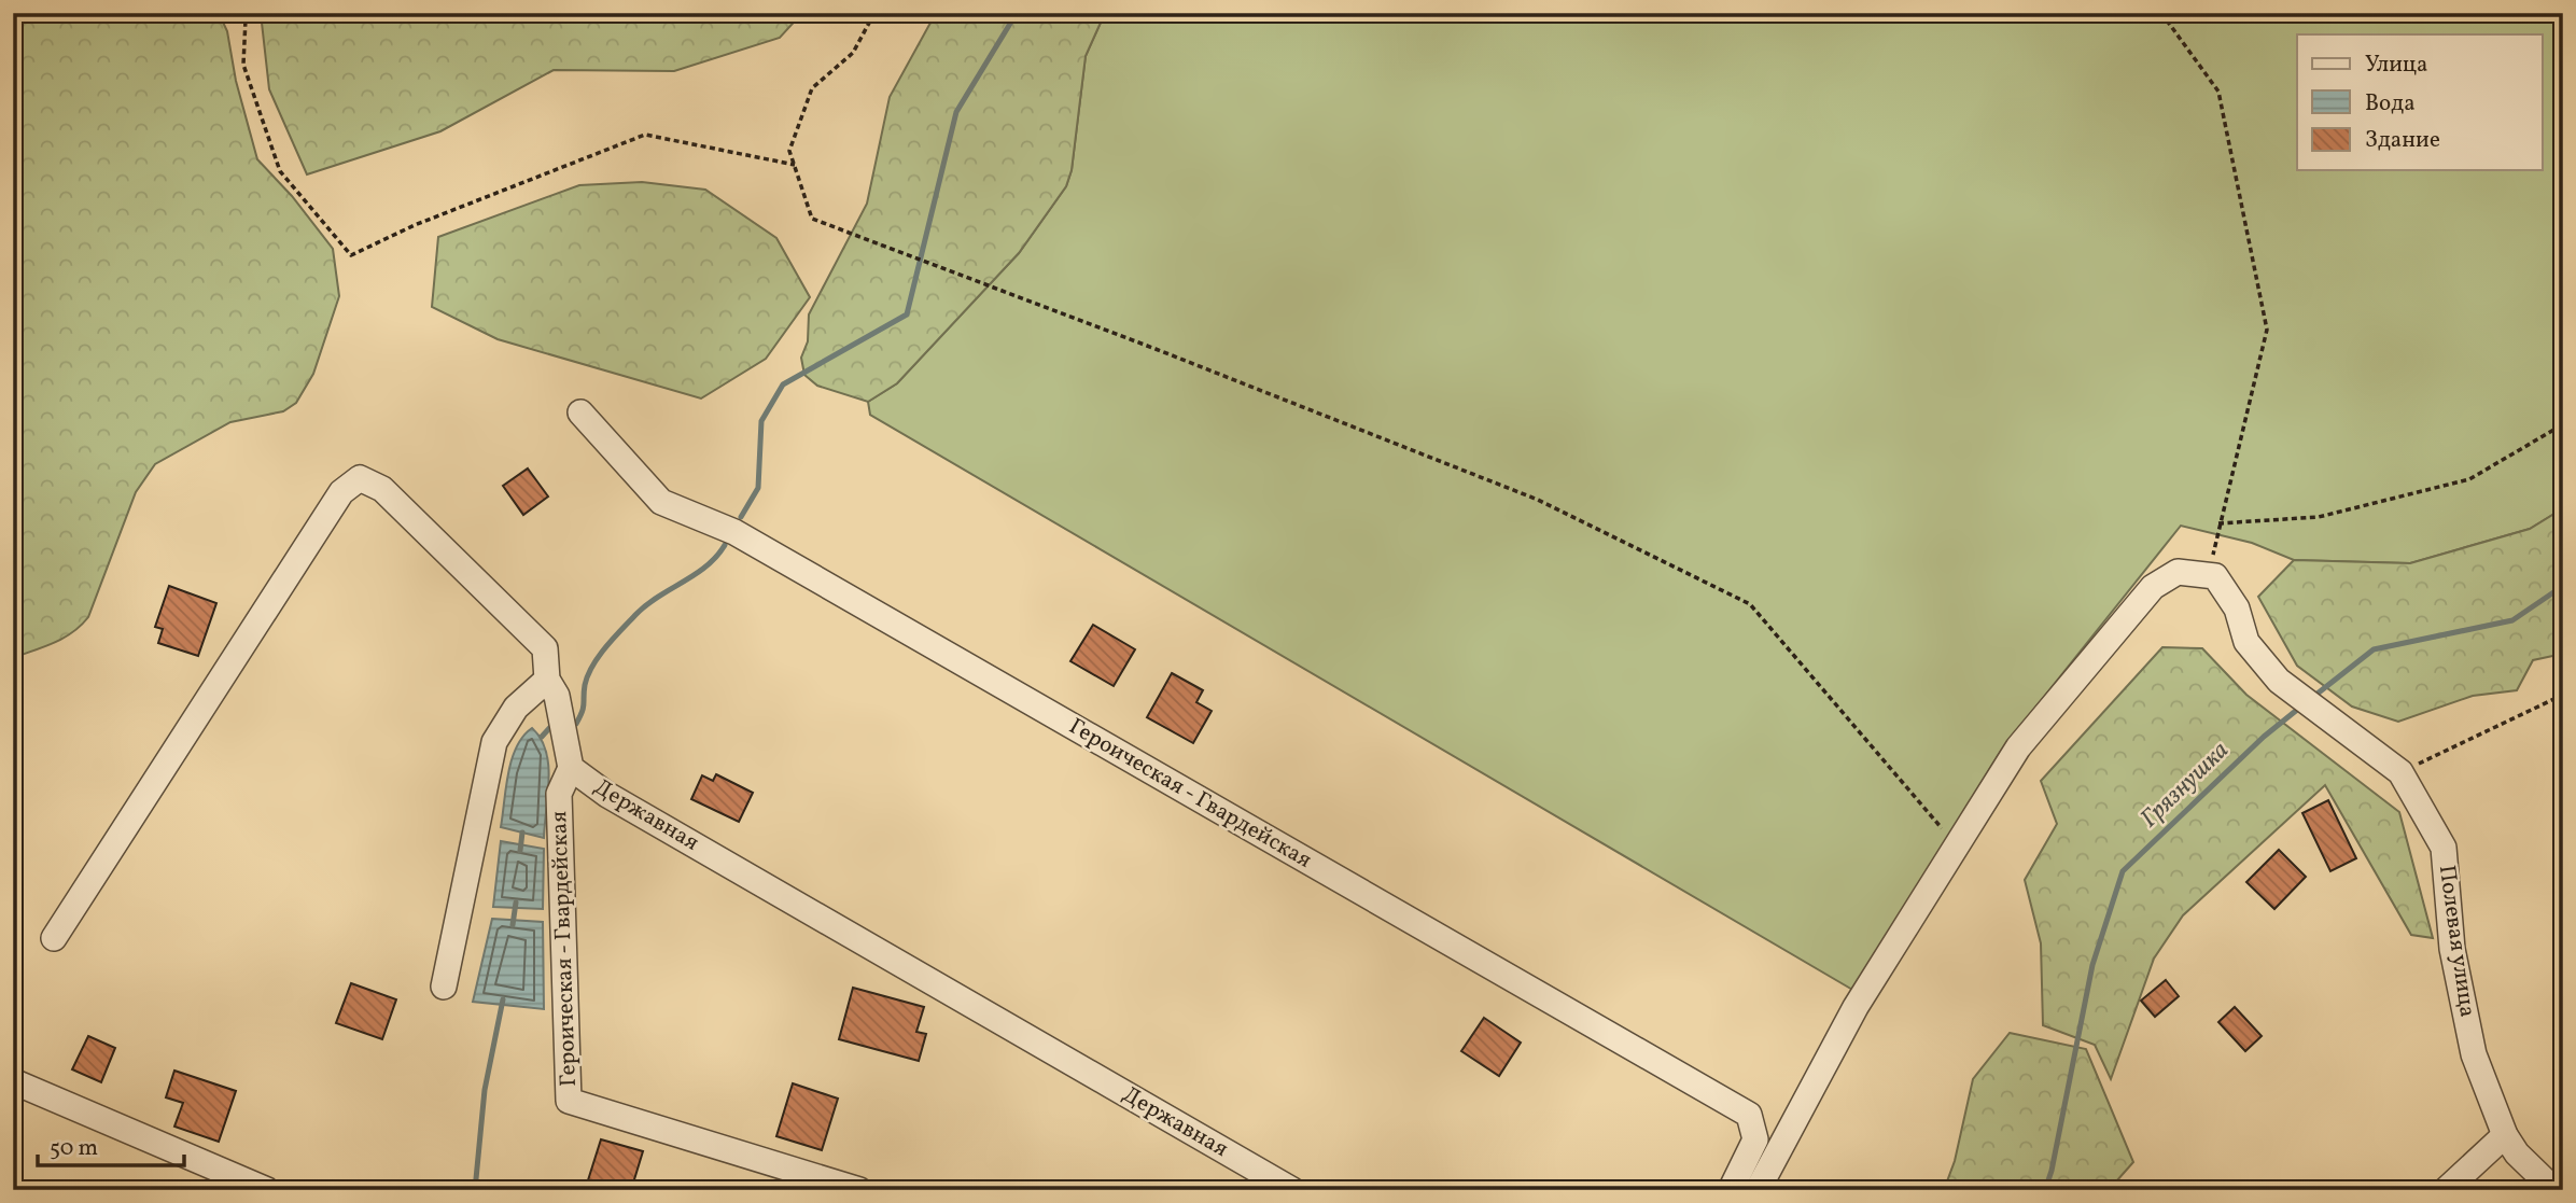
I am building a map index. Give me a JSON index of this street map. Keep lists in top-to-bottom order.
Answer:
{
  "streets": {
    "street": ["Героическая - Гвардейская", "Державная", "Полевая улица"]
  },
  "crossings": [
    ["Героическая - Гвардейская", "Державная"]
  ],
  "water": ["Грязнушка"],
  "legend": ["Улица", "Вода", "Здание"],
  "scale_bar": "50 m"
}
